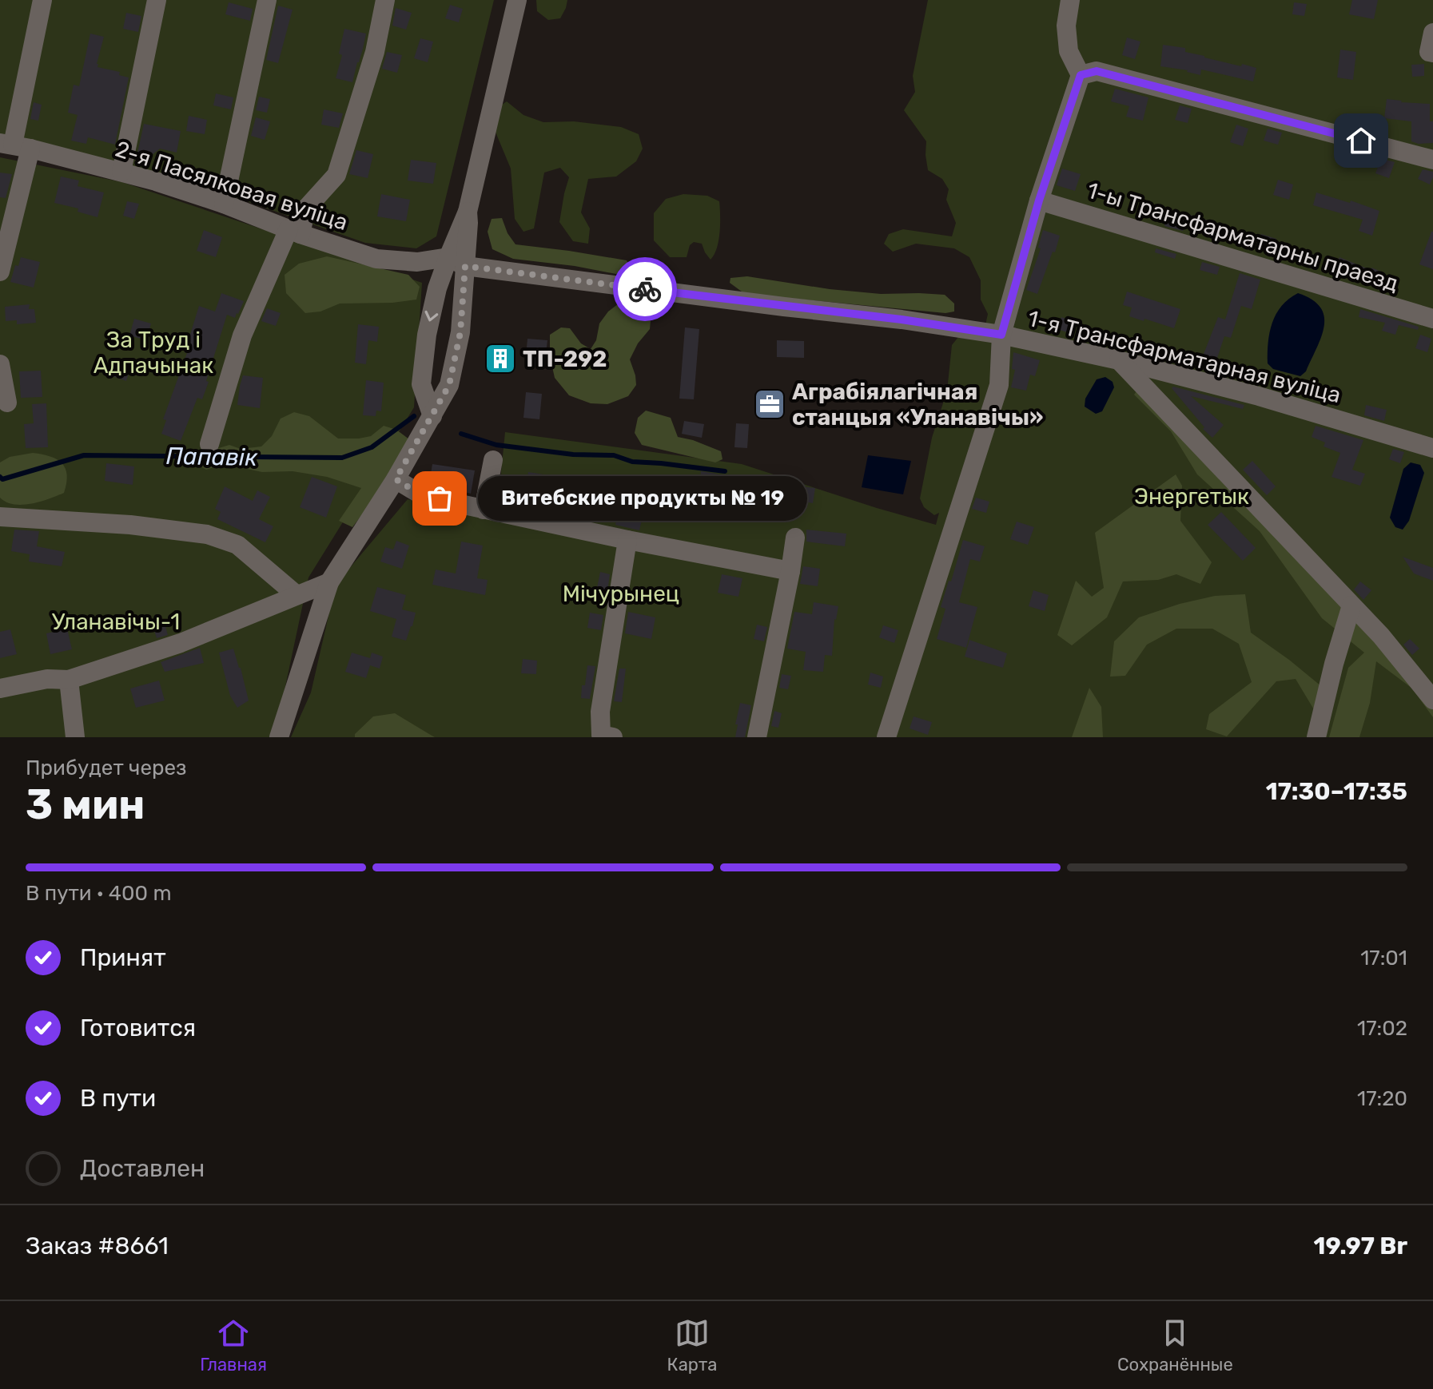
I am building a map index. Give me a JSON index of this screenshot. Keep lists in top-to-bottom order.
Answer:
{
  "streets": {
    "street": ["2-я Пасялковая вуліца", "1-ы Трансфарматарны праезд", "1-я Трансфарматарная вуліца"]
  },
  "crossings": [
    ["2-я Пасялковая вуліца", "1-я Трансфарматарная вуліца"]
  ],
  "water": ["Папавік"],
  "parks": [
    "За Труд і Адпачынак",
    "Энергетык",
    "Мічурынец",
    "Уланавічы-1"
  ],
  "places": {
    "building": ["ТП-292"],
    "office": ["Аграбіялагічная станцыя «Уланавічы»"],
    "other": ["Витебские продукты № 19"]
  },
  "page": {
    "bubble": "Витебские продукты № 19",
    "heading": ["3 мин", "Прибудет через", "17:30–17:35"],
    "panel": ["Заказ #8661", "19.97 Br"],
    "bar": "В пути · 400 m",
    "list": [
      ["Принят", "17:01"],
      ["Готовится", "17:02"],
      ["В пути", "17:20"],
      "Доставлен"
    ],
    "tabs": ["Главная", "Карта", "Сохранённые"]
  }
}
